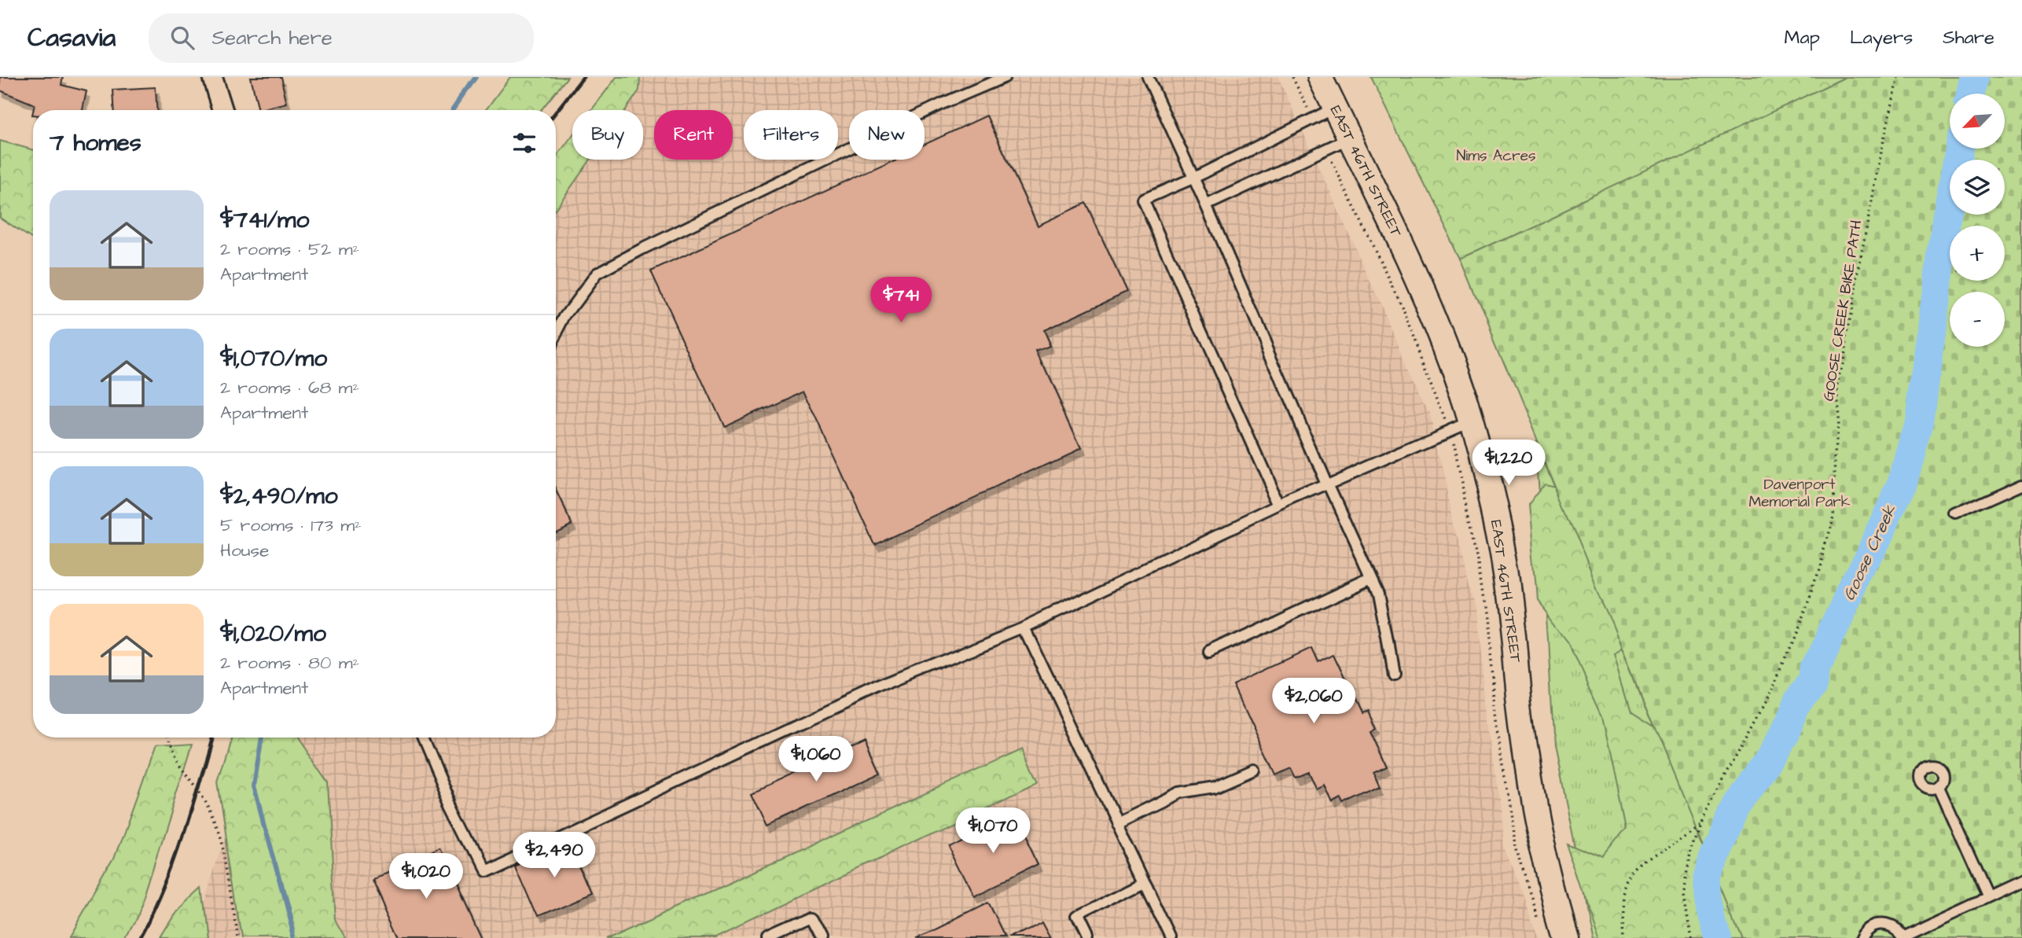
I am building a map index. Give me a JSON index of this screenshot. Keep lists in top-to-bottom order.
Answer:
{
  "streets": {
    "street": ["EAST 46TH STREET"],
    "path": ["GOOSE CREEK BIKE PATH"]
  },
  "water": ["Goose Creek"],
  "parks": ["Nims Acres", "Davenport Memorial Park"],
  "north": "bottom left",
  "page": {
    "header": "Casavia",
    "search": "Search here",
    "nav": ["Map", "Layers", "Share"],
    "map_buttons": ["+", "−"],
    "chip": [
      "Buy",
      "Rent",
      "Filters",
      "New"
    ],
    "heading": "7 homes",
    "list": [
      {
        "name": "$741/mo",
        "note": "2 rooms · 52 m² · Apartment"
      },
      {
        "name": "$1,070/mo",
        "note": "2 rooms · 68 m² · Apartment"
      },
      {
        "name": "$2,490/mo",
        "note": "5 rooms · 173 m² · House"
      },
      {
        "name": "$1,020/mo",
        "note": "2 rooms · 80 m² · Apartment"
      }
    ],
    "price": [
      "$741",
      "$1,220",
      "$2,060",
      "$1,060",
      "$1,070",
      "$2,490",
      "$1,020"
    ]
  }
}
